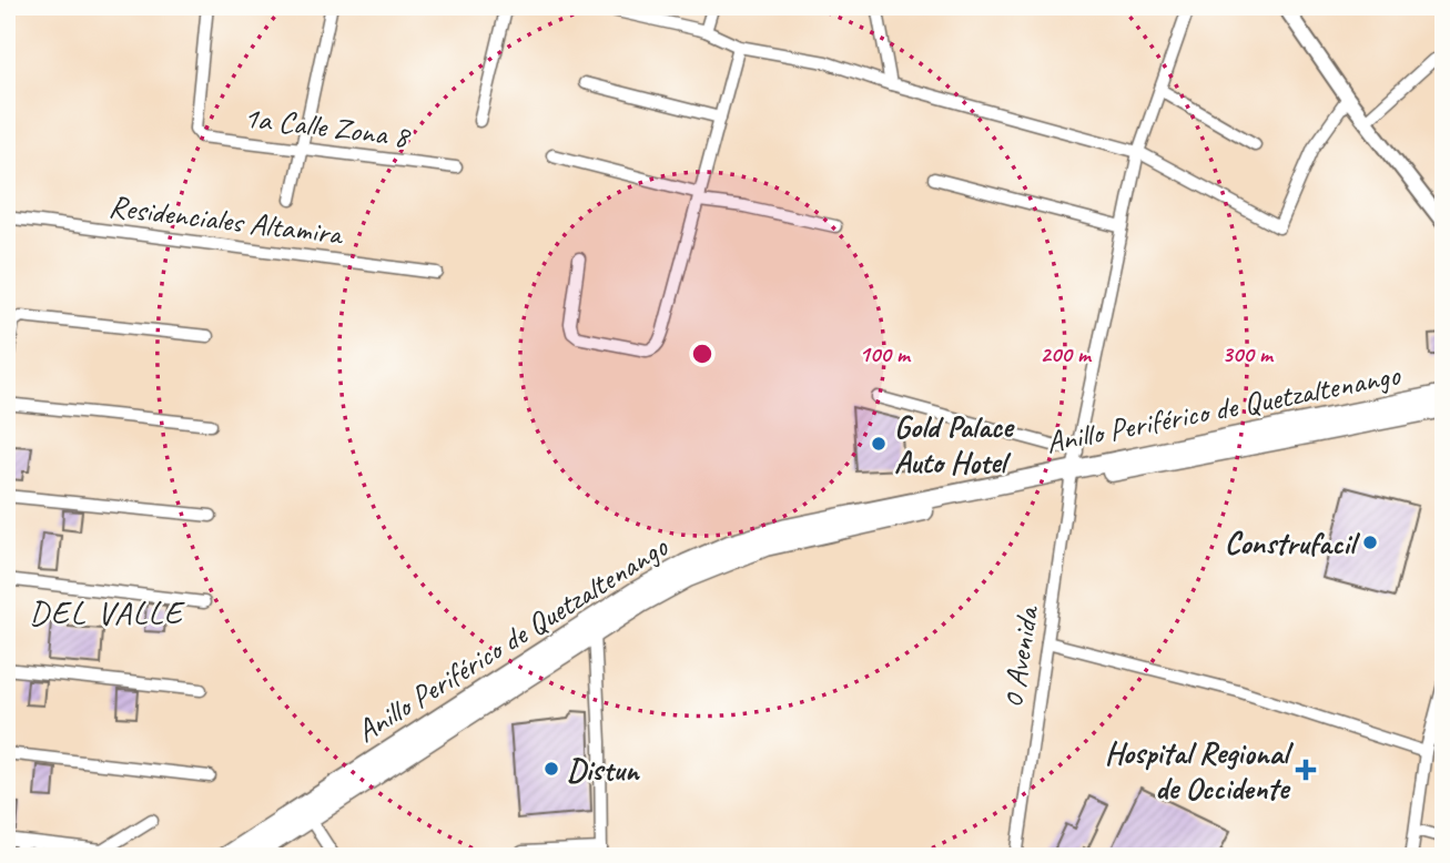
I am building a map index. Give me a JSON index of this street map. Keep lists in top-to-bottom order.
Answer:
{
  "streets": {
    "highway": ["Anillo Periférico de Quetzaltenango"],
    "street": ["1a Calle Zona 8", "Residenciales Altamira", "0 Avenida"]
  },
  "crossings": [
    ["Anillo Periférico de Quetzaltenango", "0 Avenida"]
  ],
  "districts": ["DEL VALLE"],
  "places": {
    "other": ["Gold Palace Auto Hotel", "Construfacil", "Distun"],
    "health": ["Hospital Regional de Occidente"]
  },
  "rings": ["100 m", "200 m", "300 m"]
}
